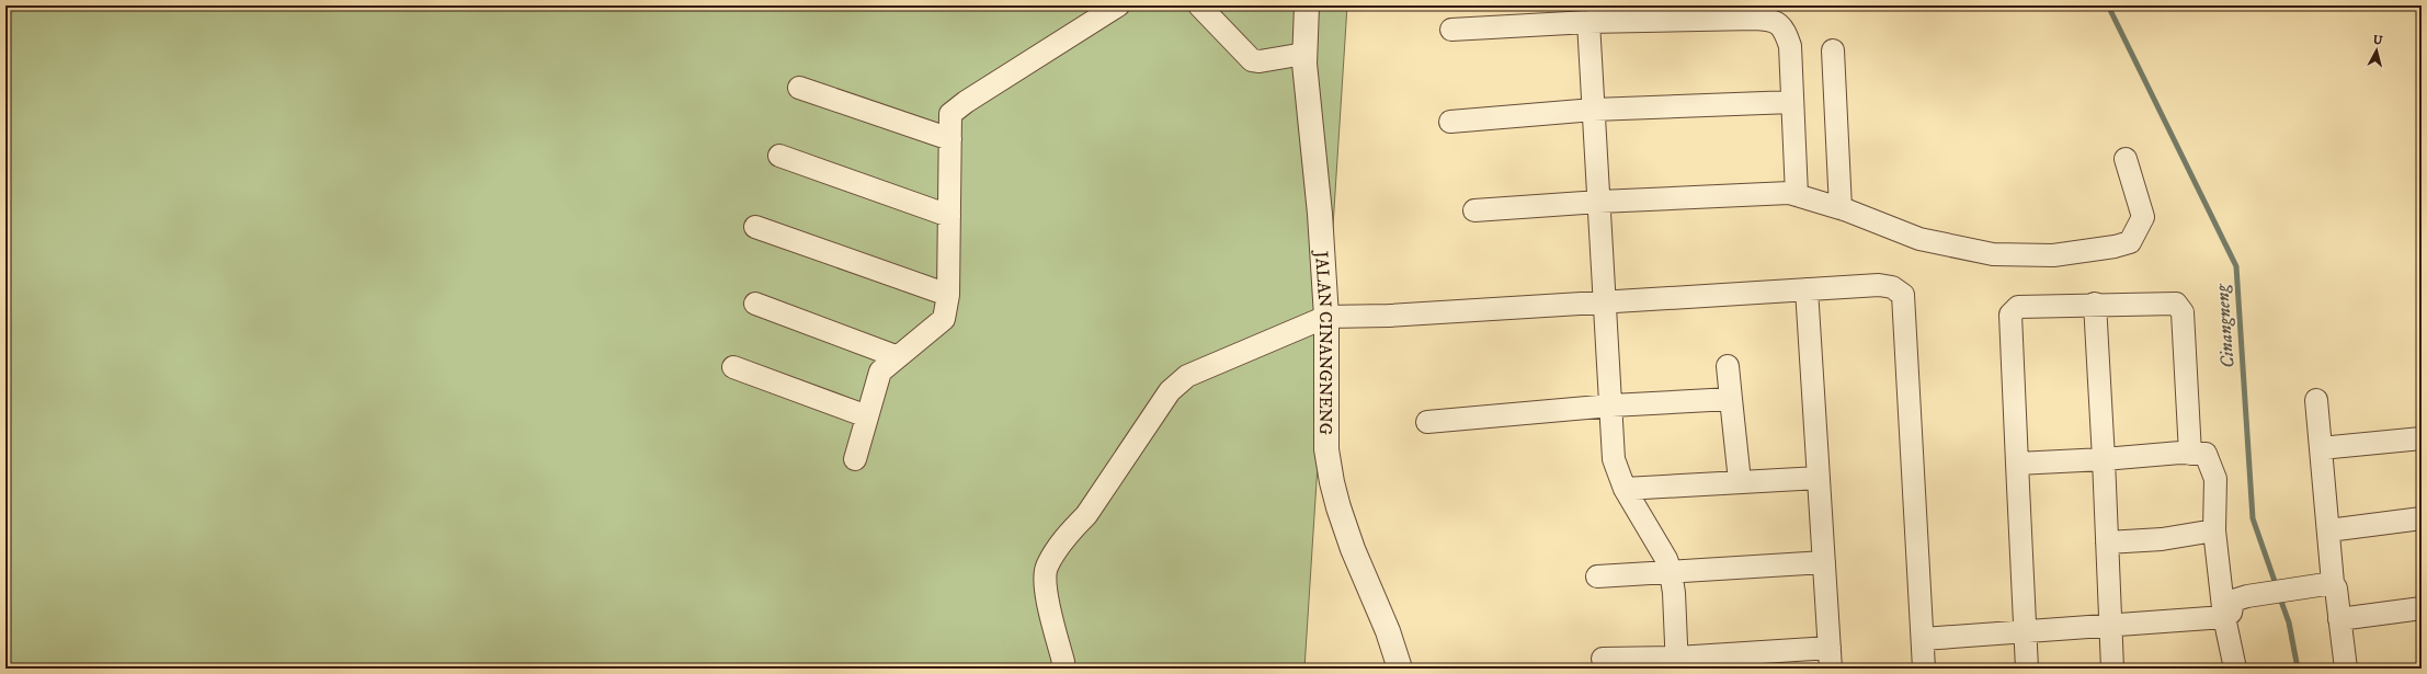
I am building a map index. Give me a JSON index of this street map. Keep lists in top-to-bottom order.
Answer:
{
  "streets": {
    "street": ["JALAN CINANGNENG"]
  },
  "water": ["Cinangneng"],
  "north": "top"
}
